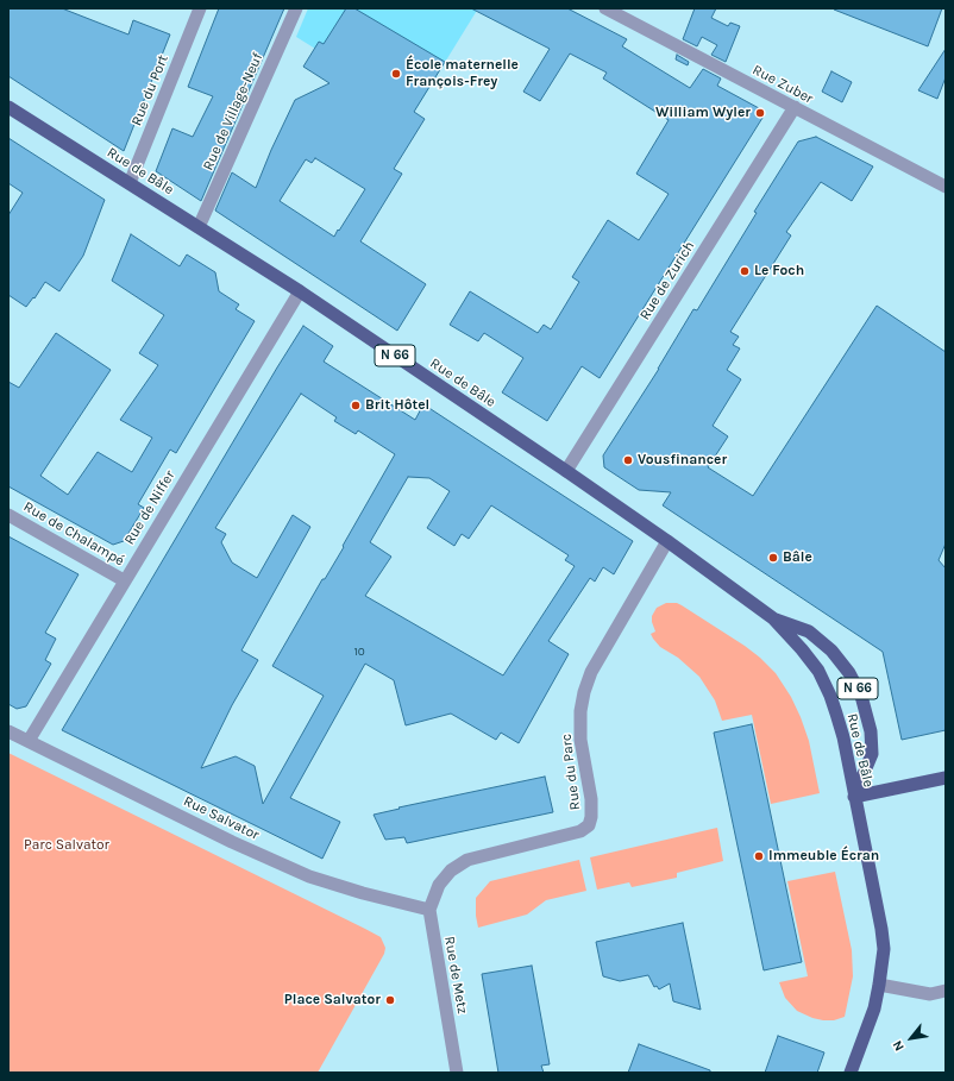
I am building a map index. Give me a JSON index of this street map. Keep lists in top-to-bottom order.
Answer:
{
  "streets": {
    "main road": ["Rue de Bâle", "N 66"],
    "street": [
      "Rue Zuber",
      "Rue du Port",
      "Rue de Village-Neuf",
      "Rue de Zurich",
      "Rue de Niffer",
      "Rue de Chalampé",
      "Rue du Parc",
      "Rue Salvator",
      "Rue de Metz"
    ]
  },
  "crossings": [
    ["Rue Zuber", "Rue de Zurich"],
    ["Rue du Port", "Rue de Bâle"],
    ["Rue de Village-Neuf", "Rue de Bâle"],
    ["Rue de Bâle", "Rue de Zurich"],
    ["Rue de Bâle", "N 66"],
    ["Rue de Bâle", "Rue de Niffer"],
    ["Rue de Bâle", "Rue du Parc"],
    ["Rue de Niffer", "Rue de Chalampé"],
    ["Rue de Niffer", "Rue Salvator"],
    ["Rue du Parc", "Rue Salvator"],
    ["Rue du Parc", "Rue de Metz"],
    ["Rue Salvator", "Rue de Metz"]
  ],
  "parks": ["Parc Salvator"],
  "places": [
    "École maternelle François-Frey",
    "William Wyler",
    "Le Foch",
    "Brit Hôtel",
    "Vousfinancer",
    "Bâle",
    "Immeuble Écran",
    "Place Salvator"
  ],
  "house_numbers": ["10"],
  "north": "bottom left"
}
